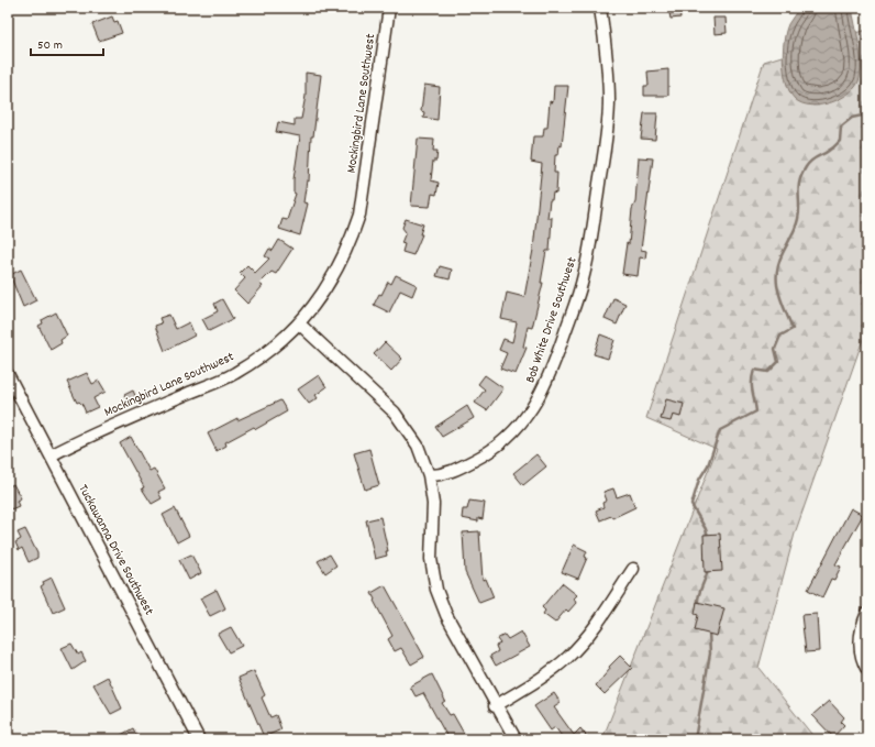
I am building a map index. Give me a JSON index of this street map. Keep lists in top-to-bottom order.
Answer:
{
  "streets": {
    "street": ["Mockingbird Lane Southwest", "Bob White Drive Southwest", "Tuckawanna Drive Southwest"]
  },
  "crossings": [
    ["Mockingbird Lane Southwest", "Tuckawanna Drive Southwest"]
  ],
  "scale_bar": "50 m"
}
